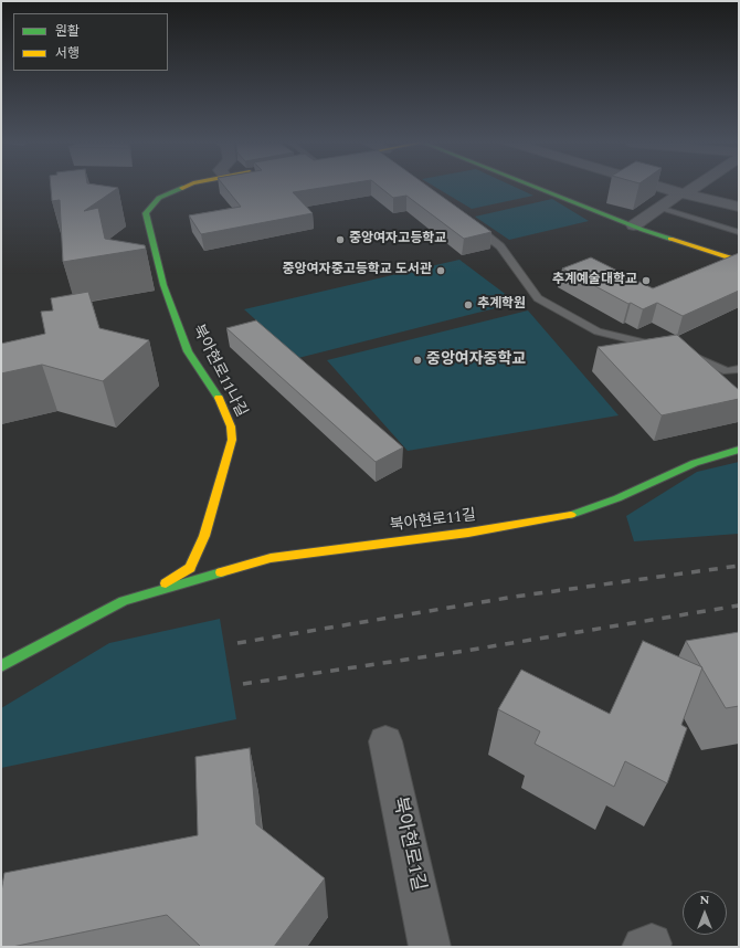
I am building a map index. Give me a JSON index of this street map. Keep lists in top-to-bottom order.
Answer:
{
  "streets": {
    "street": ["북아현로11나길", "북아현로11길", "북아현로1길"]
  },
  "crossings": [
    ["북아현로11나길", "북아현로11길"]
  ],
  "places": [
    "중앙여자고등학교",
    "중앙여자중고등학교 도서관",
    "추계예술대학교",
    "추계학원",
    "중앙여자중학교"
  ],
  "legend": ["원활", "서행"],
  "north": "top"
}
